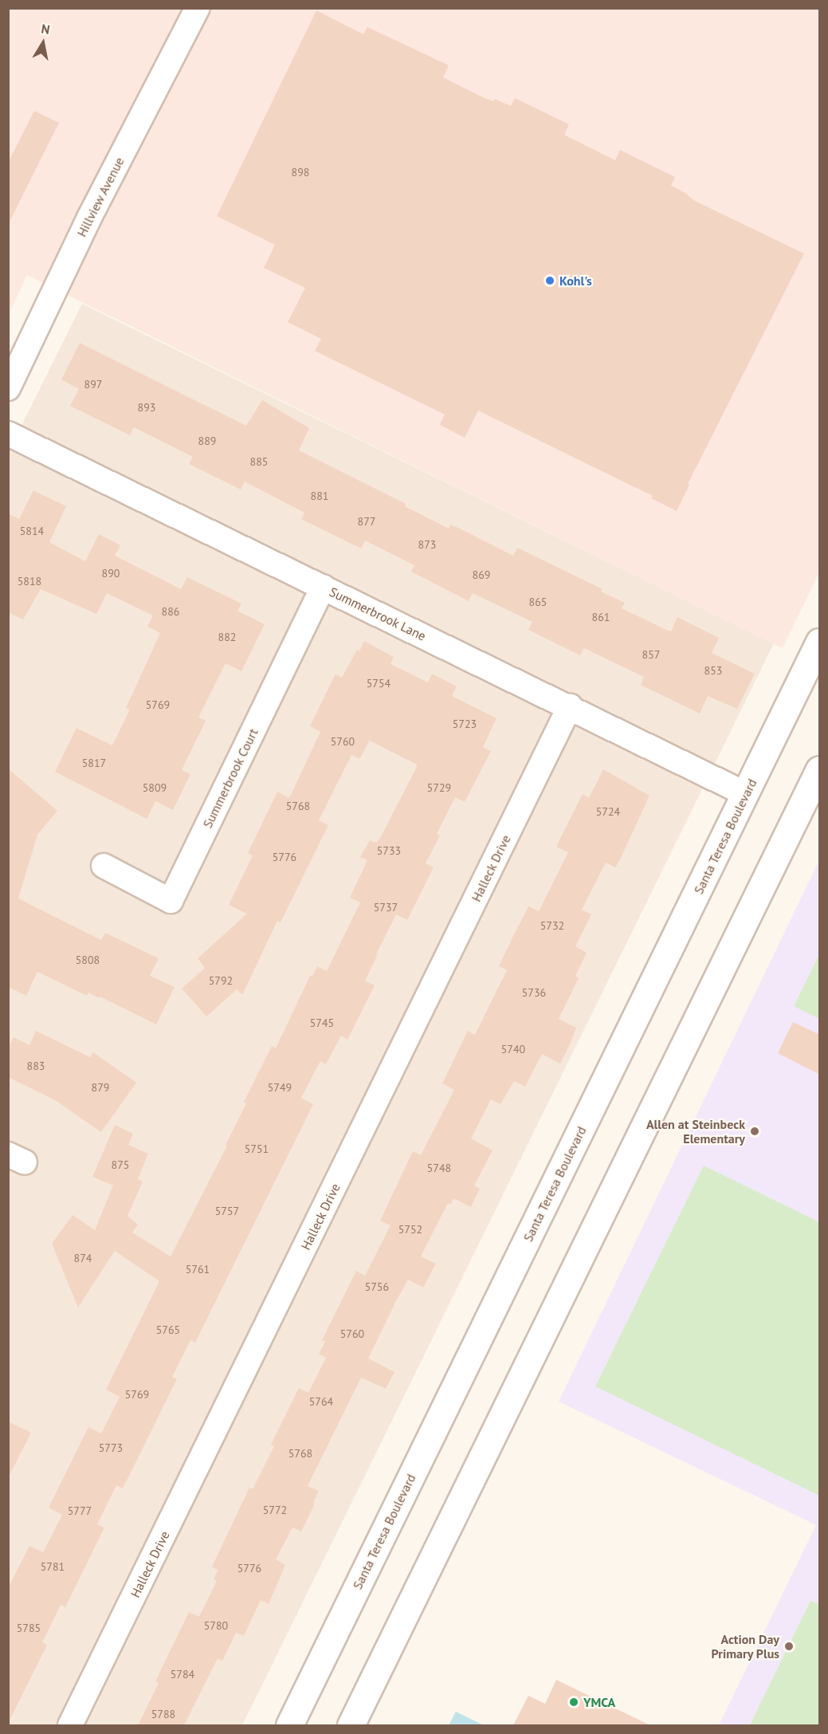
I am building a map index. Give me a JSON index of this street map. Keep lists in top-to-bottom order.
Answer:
{
  "streets": {
    "main road": ["Santa Teresa Boulevard"],
    "street": [
      "Hillview Avenue",
      "Summerbrook Lane",
      "Summerbrook Court",
      "Halleck Drive"
    ]
  },
  "crossings": [
    ["Summerbrook Lane", "Summerbrook Court"],
    ["Summerbrook Lane", "Santa Teresa Boulevard"],
    ["Summerbrook Lane", "Halleck Drive"]
  ],
  "places": [
    "Kohl's",
    "Allen at Steinbeck Elementary",
    "Action Day Primary Plus",
    "YMCA"
  ],
  "house_numbers": [
    "898",
    "897",
    "893",
    "889",
    "885",
    "881",
    "877",
    "5814",
    "873",
    "890",
    "869",
    "5818",
    "865",
    "886",
    "861",
    "882",
    "857",
    "853",
    "5754",
    "5769",
    "5723",
    "5760",
    "5817",
    "5809",
    "5729",
    "5768",
    "5724",
    "5733",
    "5776",
    "5737",
    "5732",
    "5808",
    "5792",
    "5736",
    "5745",
    "5740",
    "883",
    "879",
    "5749",
    "5751",
    "875",
    "5748",
    "5757",
    "5752",
    "874",
    "5761",
    "5756",
    "5765",
    "5760",
    "5769",
    "5764",
    "5773",
    "5768",
    "5772",
    "5777",
    "5781",
    "5776",
    "5780",
    "5785",
    "5784",
    "5788"
  ],
  "north": "top"
}
